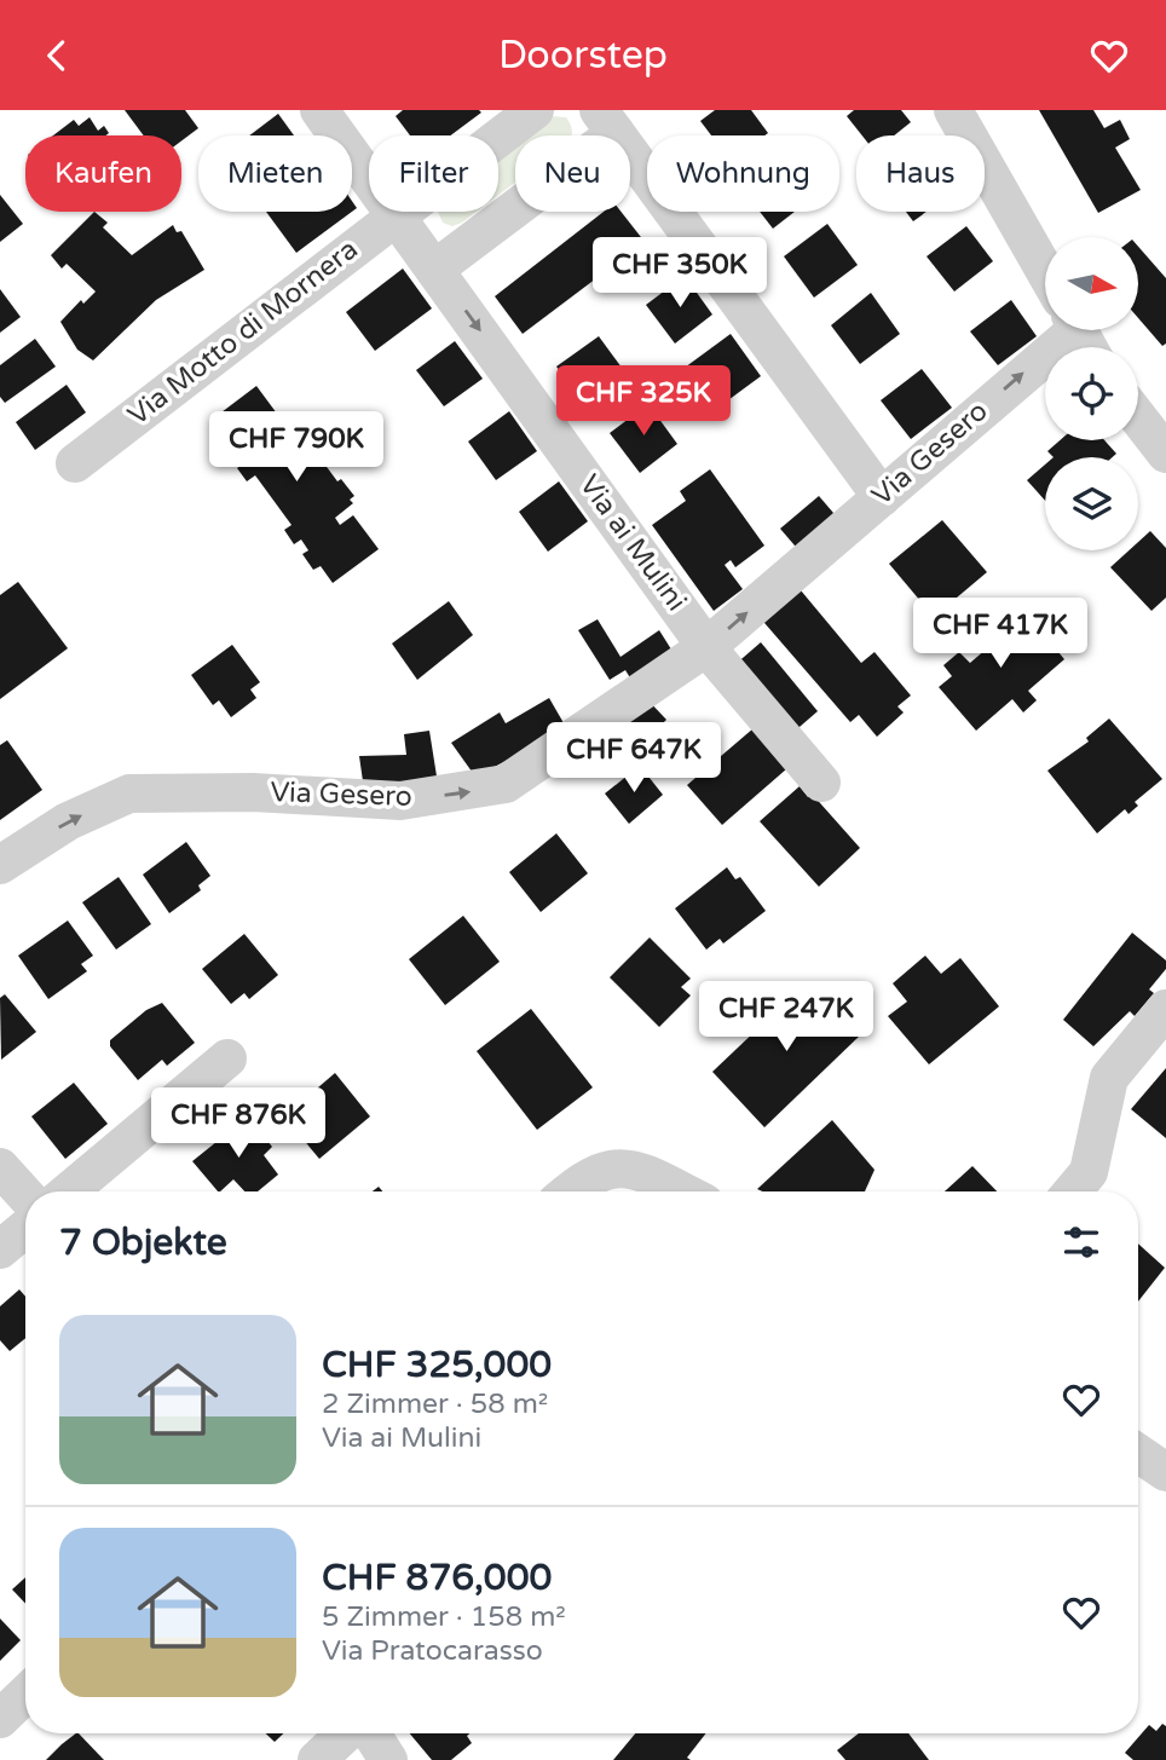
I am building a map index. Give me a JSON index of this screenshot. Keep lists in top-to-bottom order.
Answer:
{
  "streets": {
    "street": ["Via Motto di Mornera", "Via Gesero", "Via ai Mulini"]
  },
  "crossings": [
    ["Via Motto di Mornera", "Via ai Mulini"],
    ["Via Gesero", "Via ai Mulini"]
  ],
  "one_way": ["Via Gesero"],
  "north": "right",
  "page": {
    "header": "Doorstep",
    "chip": [
      "Kaufen",
      "Mieten",
      "Filter",
      "Neu",
      "Wohnung",
      "Haus"
    ],
    "price": [
      "CHF 350K",
      "CHF 325K",
      "CHF 790K",
      "CHF 417K",
      "CHF 647K",
      "CHF 247K",
      "CHF 876K"
    ],
    "heading": "7 Objekte",
    "list": [
      {
        "name": "CHF 325,000",
        "note": "2 Zimmer · 58 m² · Via ai Mulini"
      },
      {
        "name": "CHF 876,000",
        "note": "5 Zimmer · 158 m² · Via Pratocarasso"
      }
    ]
  }
}
